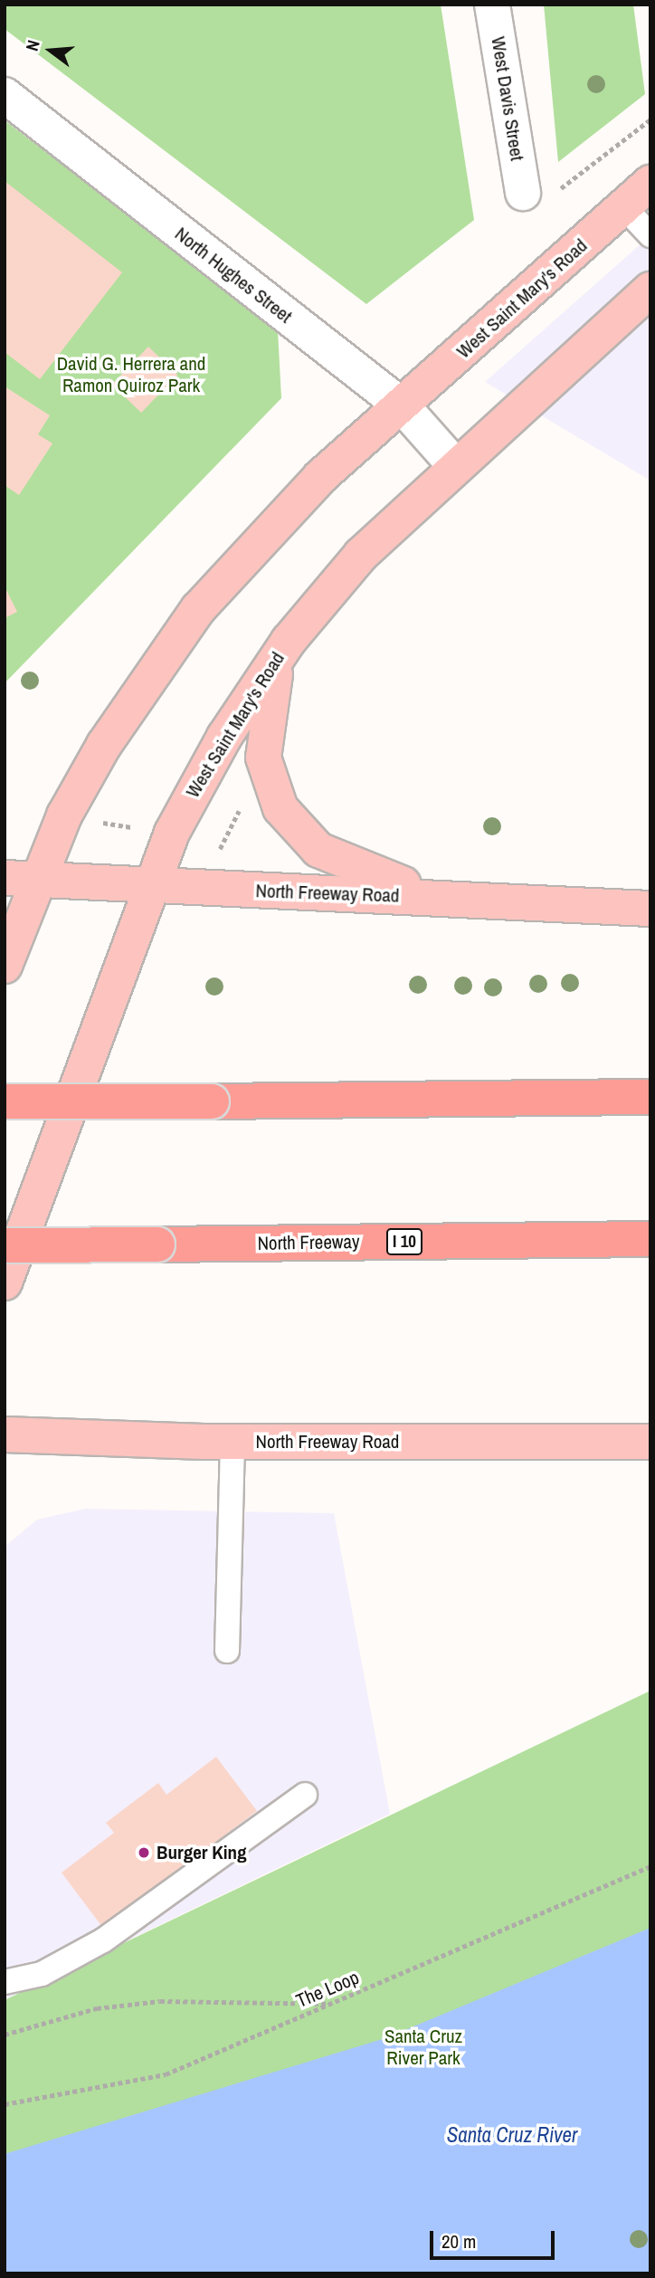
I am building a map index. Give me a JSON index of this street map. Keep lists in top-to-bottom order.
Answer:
{
  "streets": {
    "highway": ["I 10", "North Freeway"],
    "main road": ["West Saint Mary's Road", "North Freeway Road"],
    "street": ["West Davis Street", "North Hughes Street"],
    "path": ["The Loop"]
  },
  "crossings": [
    ["North Hughes Street", "West Saint Mary's Road"],
    ["West Saint Mary's Road", "North Freeway Road"]
  ],
  "water": ["Santa Cruz River"],
  "parks": ["David G. Herrera and Ramon Quiroz Park", "Santa Cruz River Park"],
  "places": ["Burger King"],
  "scale_bar": "20 m",
  "north": "left"
}
